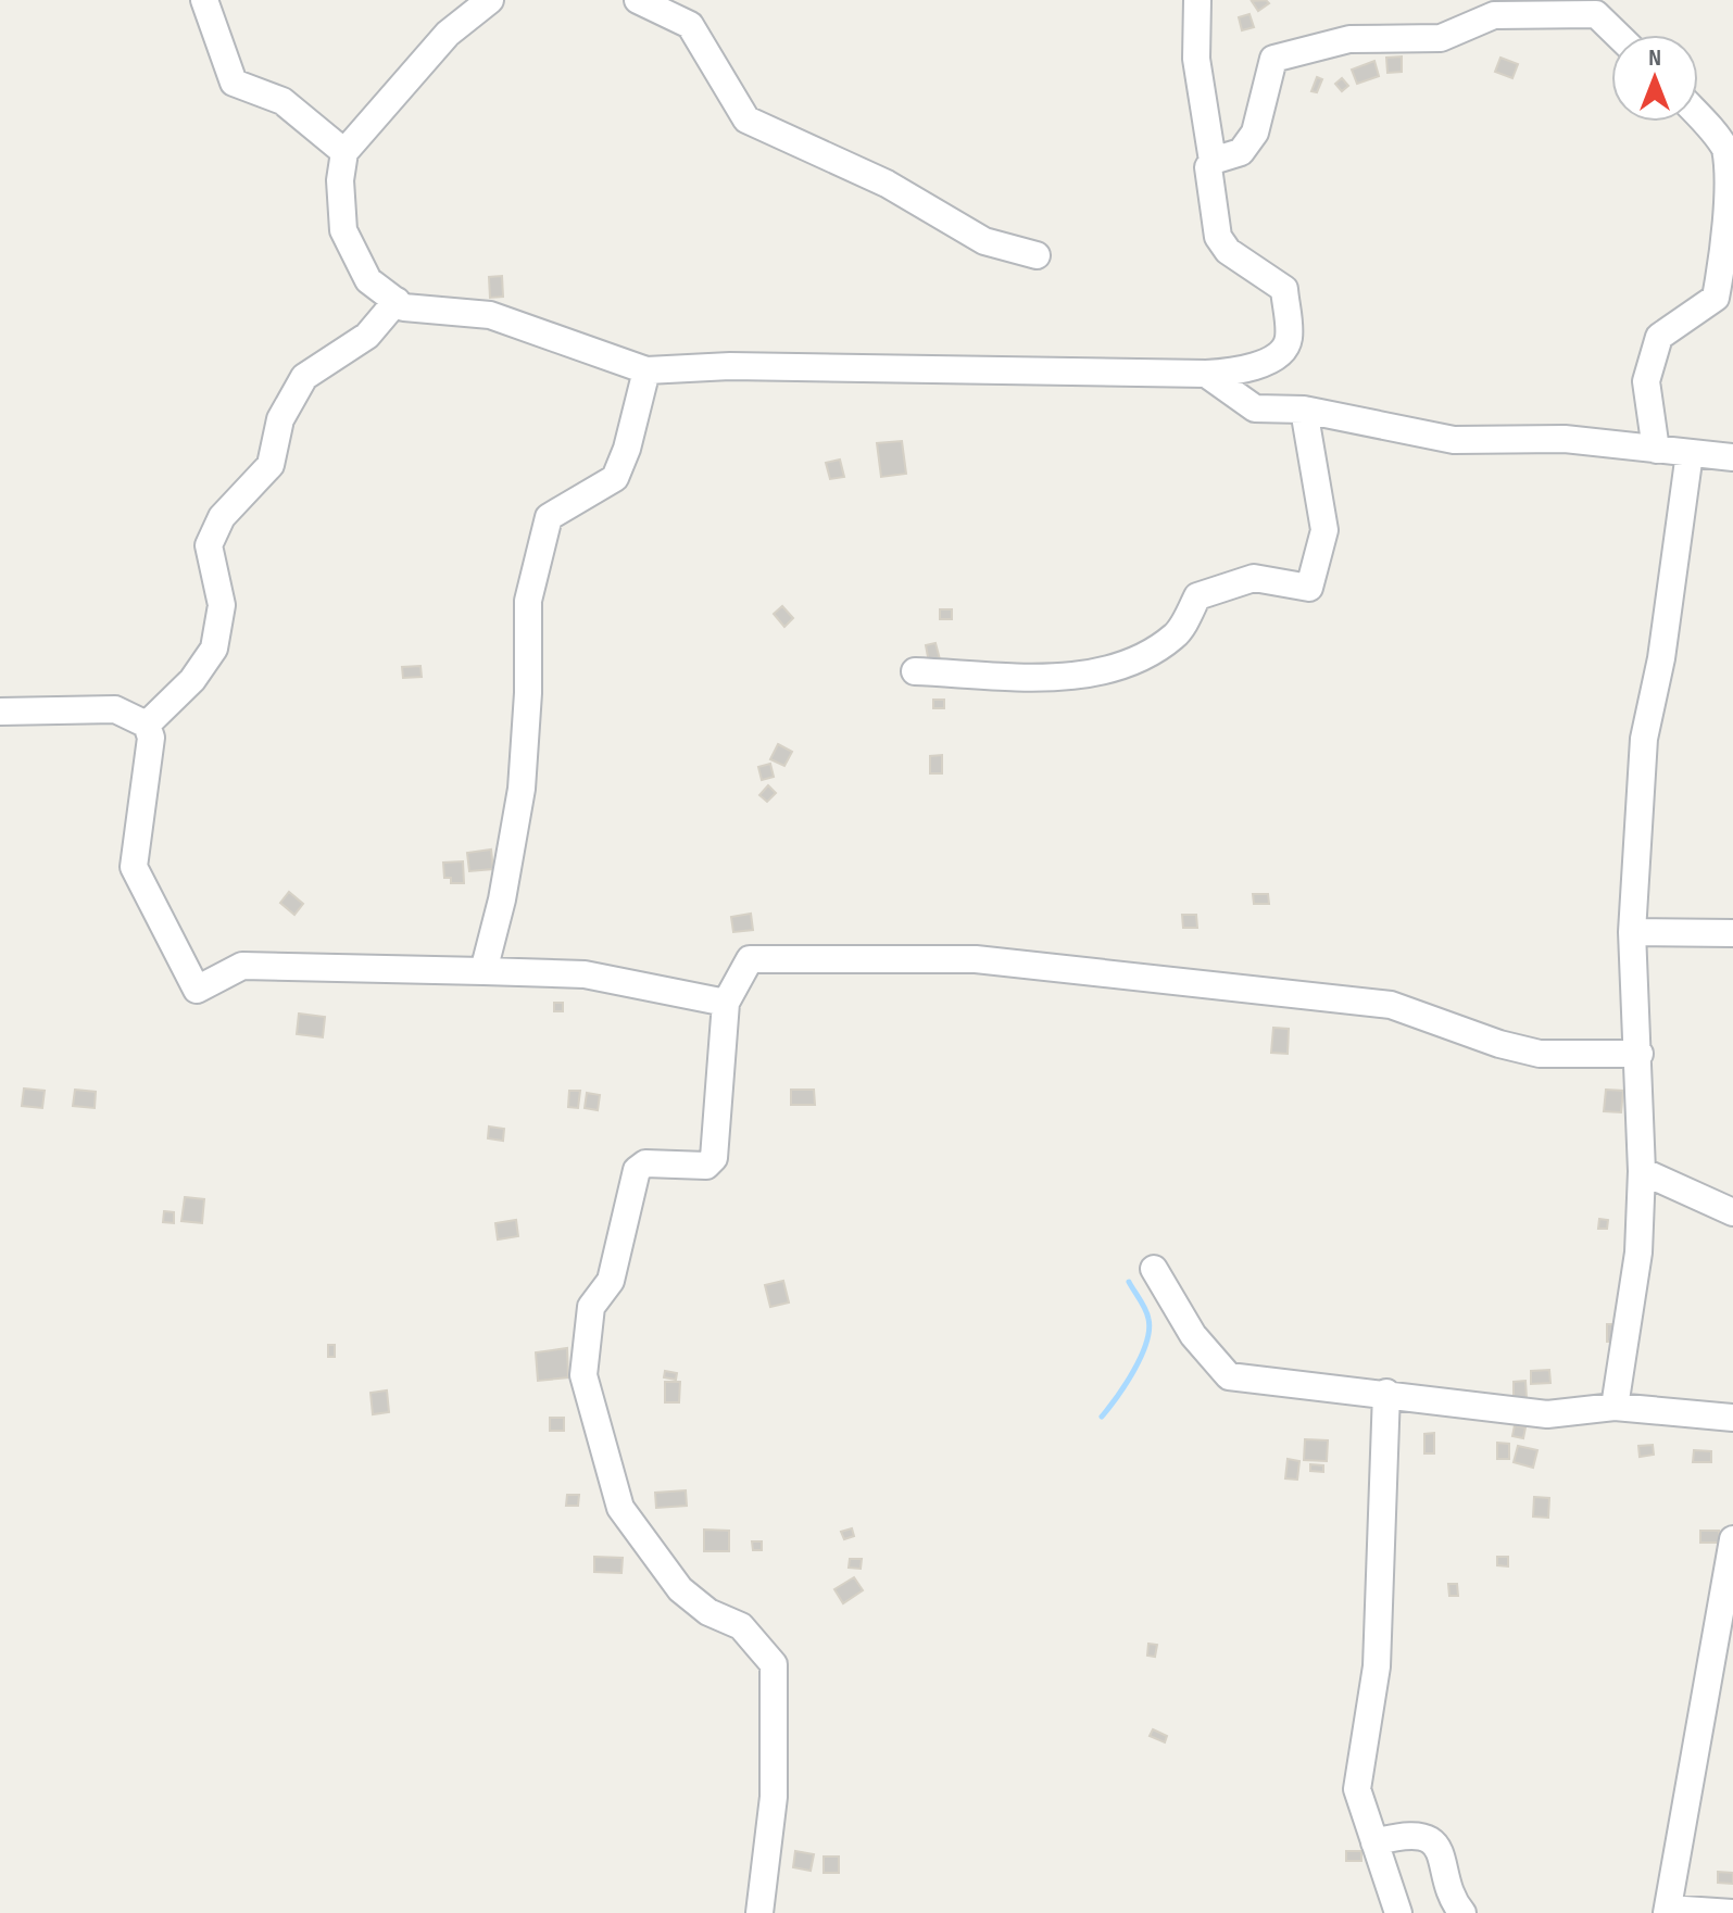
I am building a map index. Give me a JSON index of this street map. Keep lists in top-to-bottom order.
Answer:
{
  "north": "top"
}
